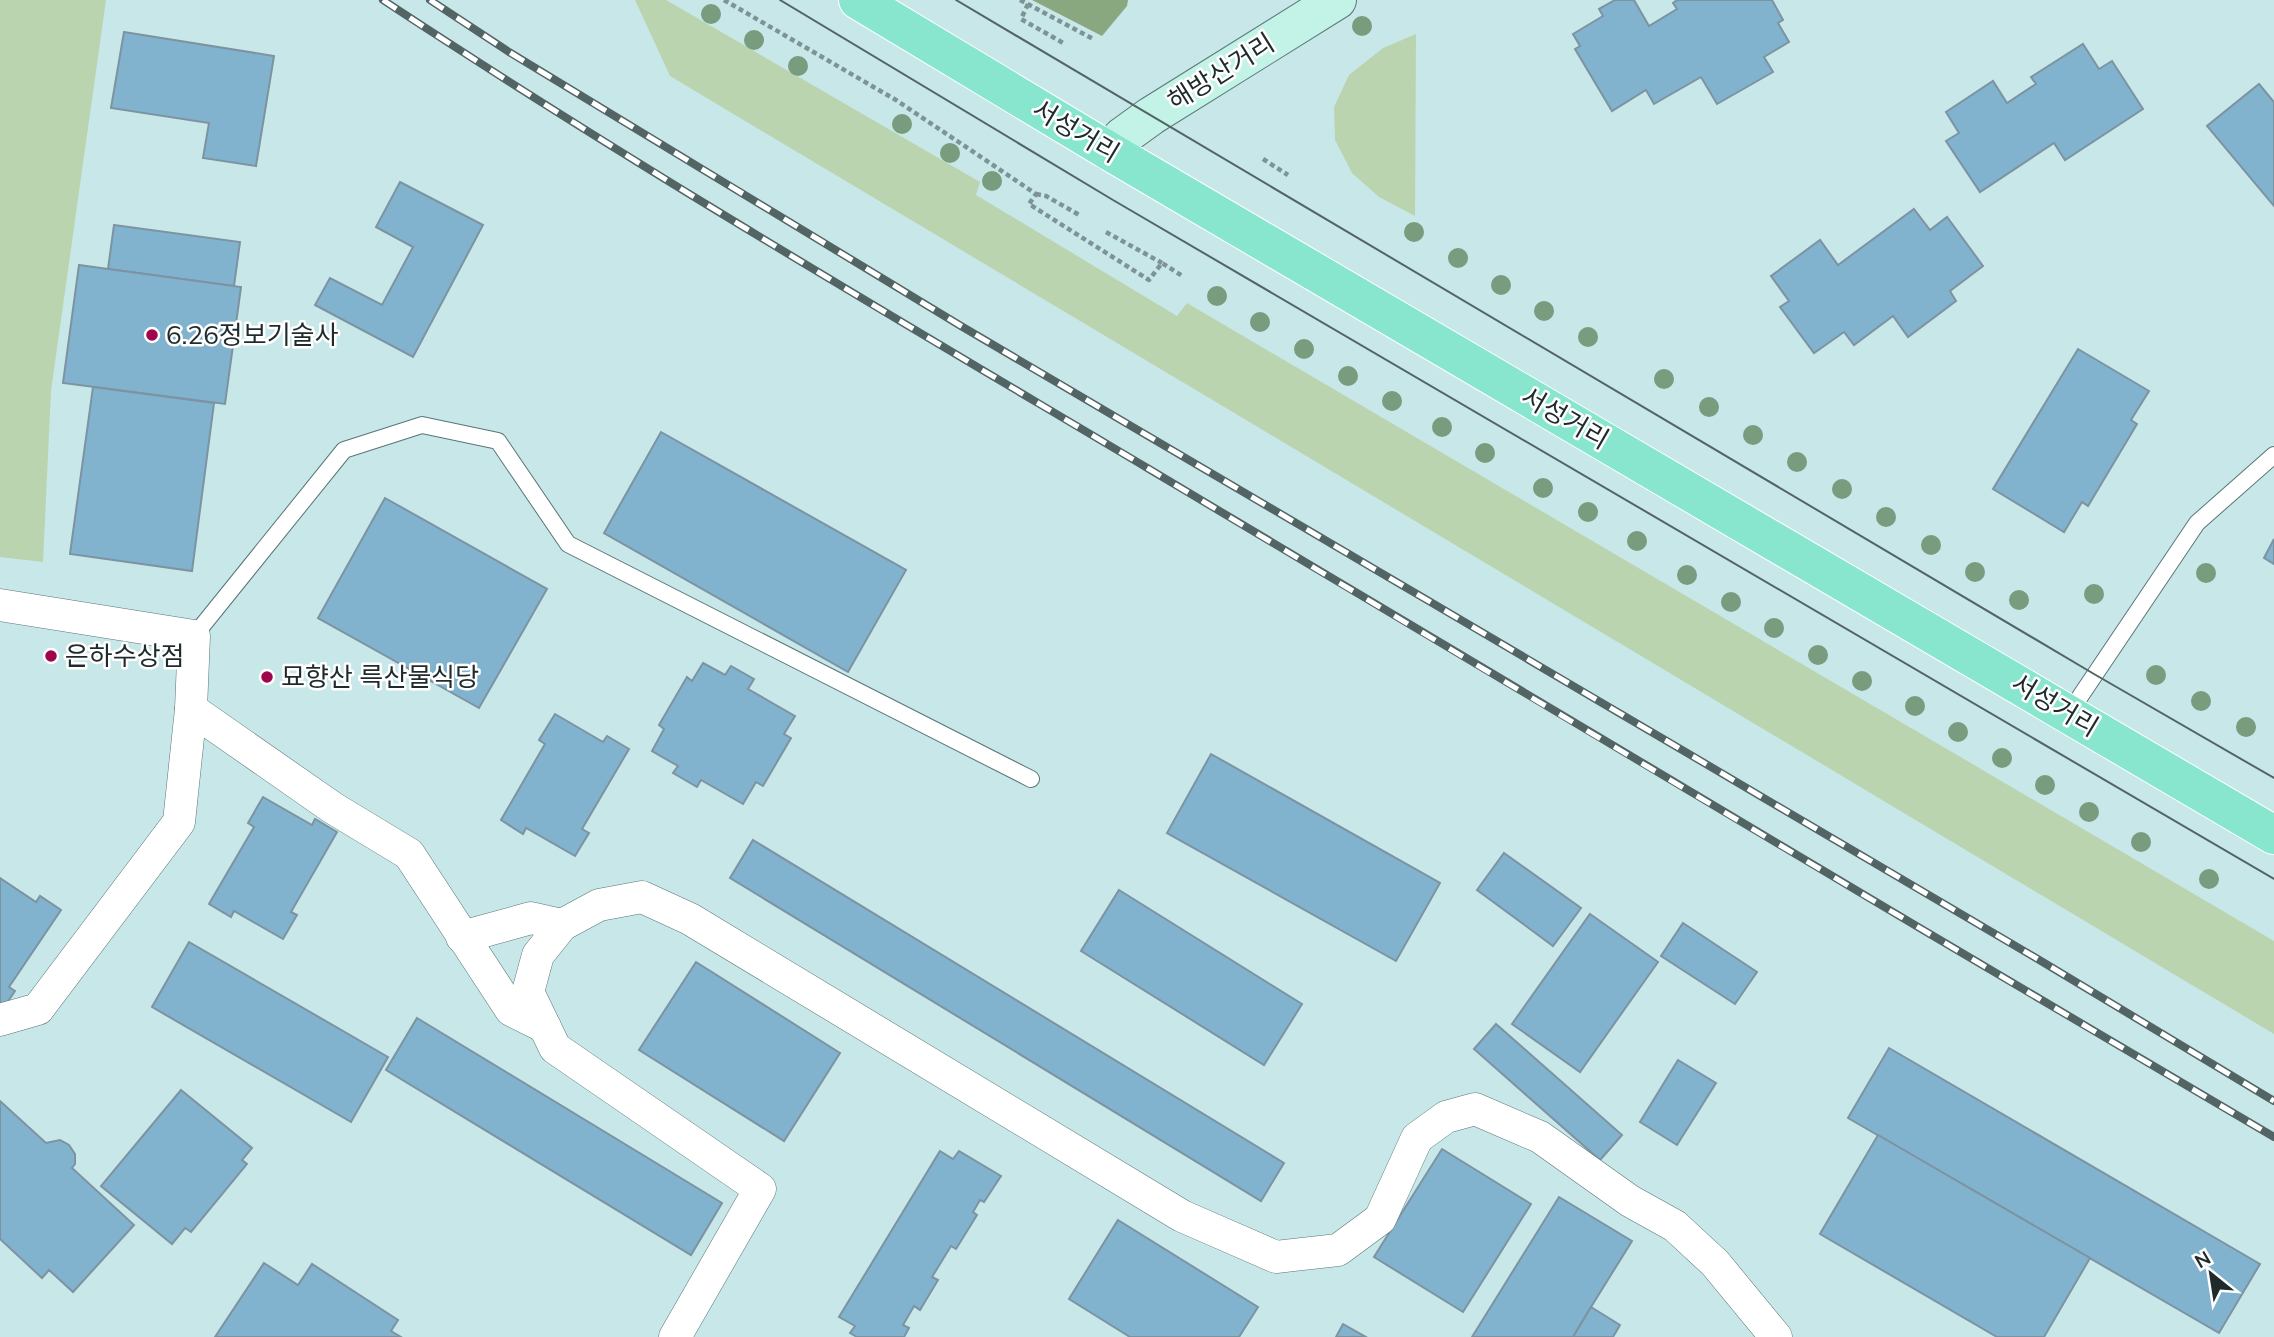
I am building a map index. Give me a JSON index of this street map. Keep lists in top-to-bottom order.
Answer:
{
  "streets": {
    "main road": ["해방산거리", "서성거리"]
  },
  "crossings": [
    ["해방산거리", "서성거리"]
  ],
  "places": ["6.26정보기술사", "은하수상점", "묘향산 륵산물식당"],
  "north": "top left"
}
